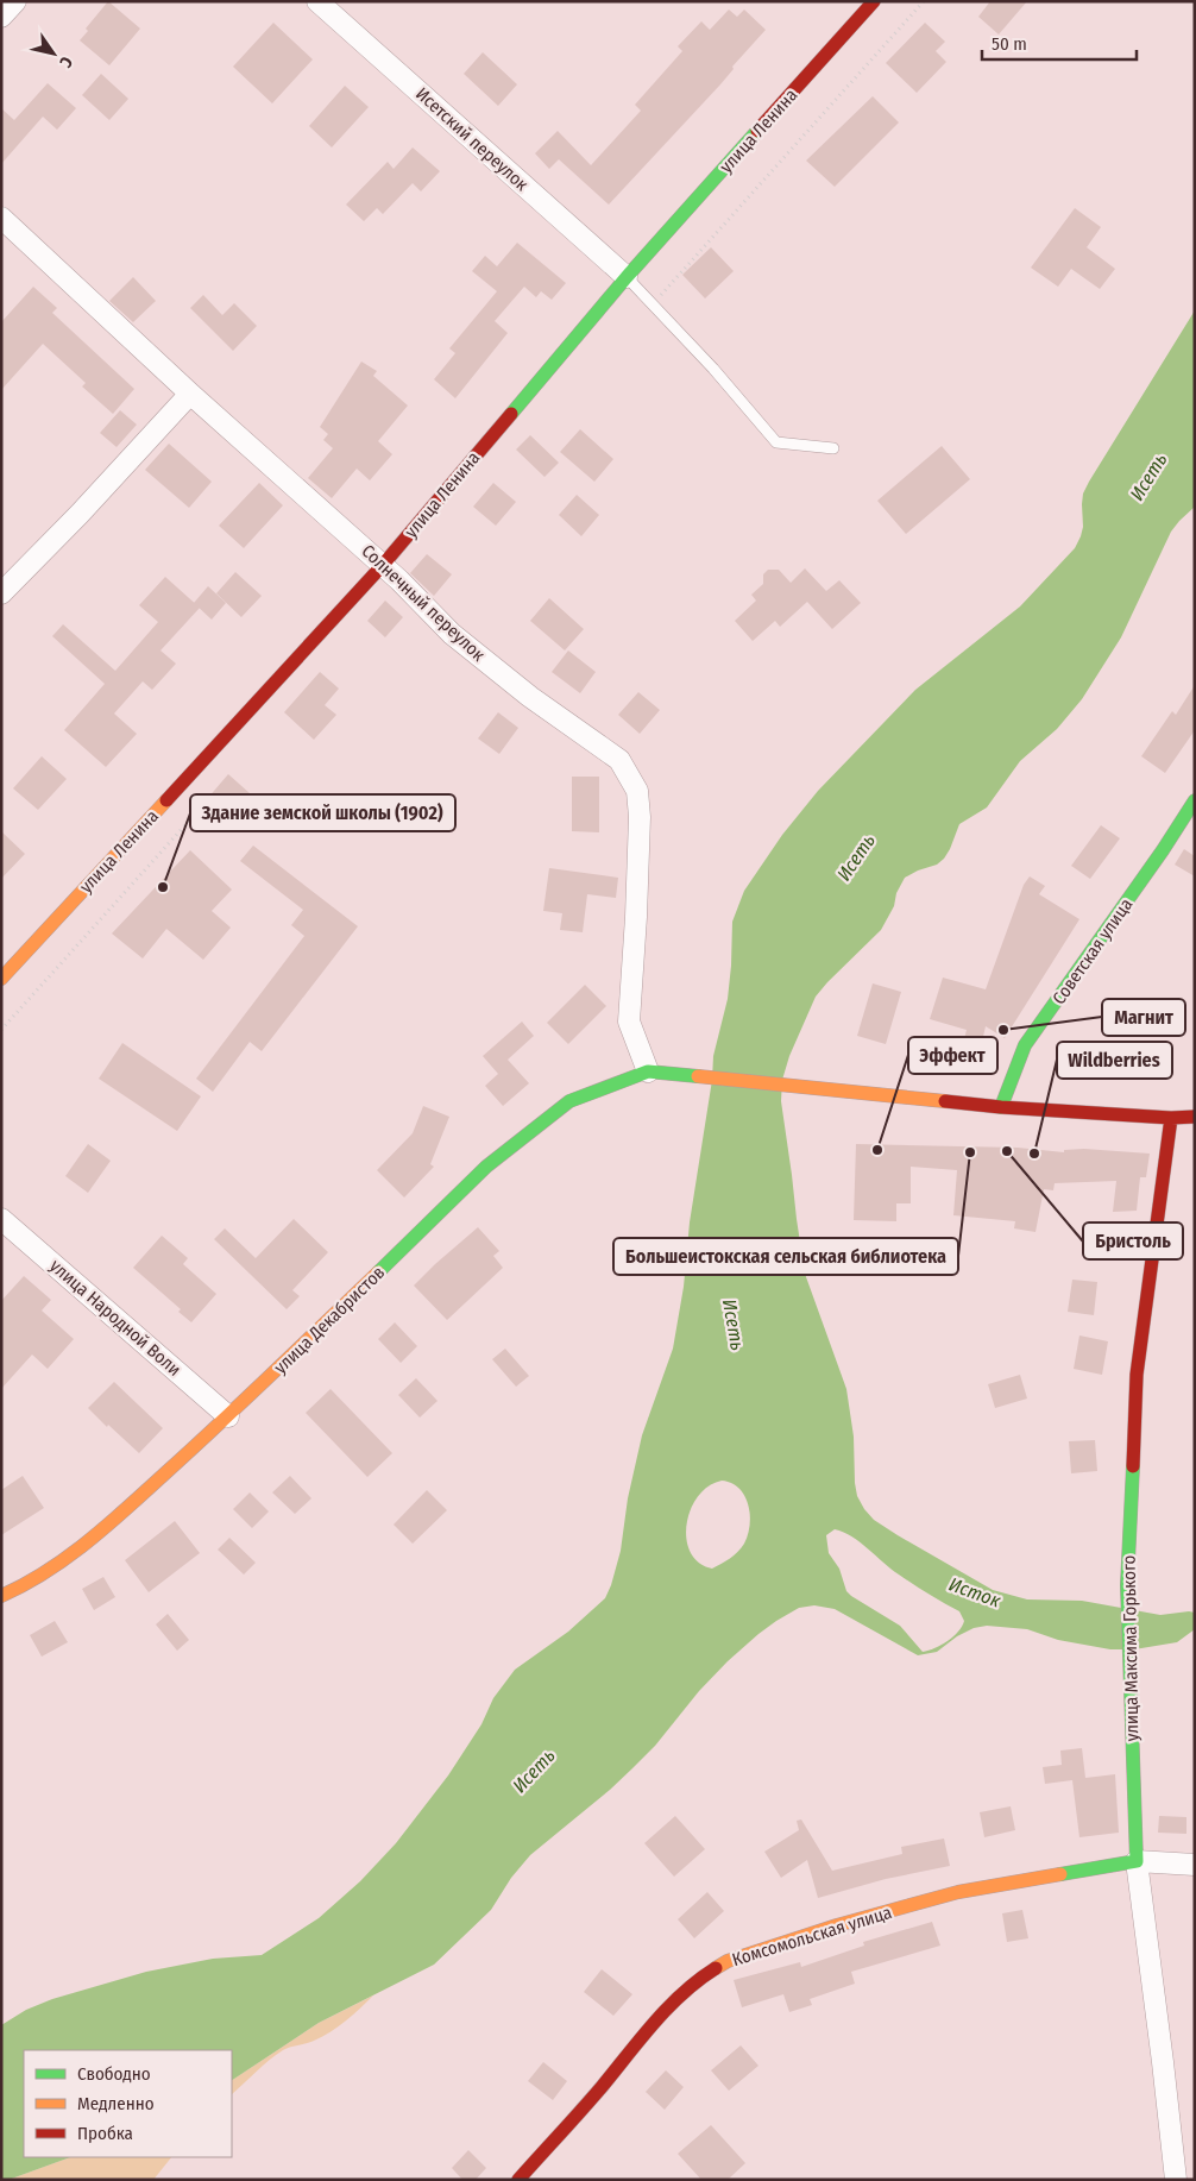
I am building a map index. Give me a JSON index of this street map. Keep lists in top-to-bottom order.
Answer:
{
  "streets": {
    "street": [
      "улица Ленина",
      "Исетский переулок",
      "Солнечный переулок",
      "Советская улица",
      "улица Народной Воли",
      "улица Декабристов",
      "улица Максима Горького",
      "Комсомольская улица"
    ]
  },
  "crossings": [
    ["улица Ленина", "Исетский переулок"],
    ["улица Ленина", "Солнечный переулок"],
    ["Солнечный переулок", "улица Декабристов"],
    ["Советская улица", "улица Декабристов"],
    ["улица Народной Воли", "улица Декабристов"],
    ["улица Декабристов", "улица Максима Горького"],
    ["улица Максима Горького", "Комсомольская улица"]
  ],
  "water": ["Исеть", "Исток"],
  "places": [
    "Здание земской школы (1902)",
    "Магнит",
    "Эффект",
    "Бристоль",
    "Большеистокская сельская библиотека",
    "Wildberries"
  ],
  "legend": ["Свободно", "Медленно", "Пробка"],
  "scale_bar": "50 m",
  "north": "bottom right"
}
